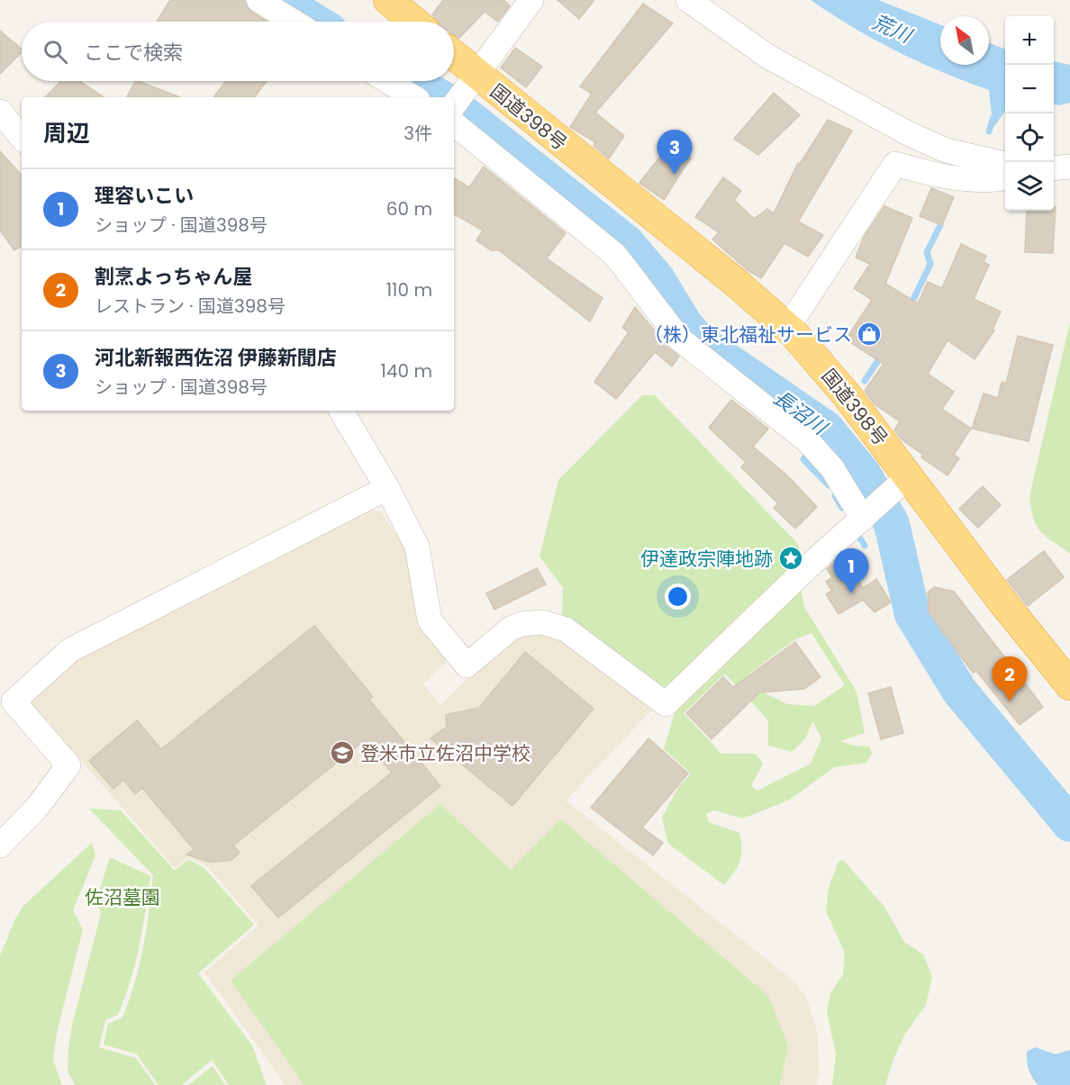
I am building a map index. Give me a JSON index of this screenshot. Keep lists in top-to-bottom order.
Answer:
{
  "streets": {
    "highway": ["国道398号"]
  },
  "water": ["荒川", "長沼川"],
  "parks": ["佐沼墓園"],
  "places": {
    "shop": ["（株）東北福祉サービス"],
    "place": ["伊達政宗陣地跡"],
    "school or university": ["登米市立佐沼中学校"]
  },
  "north": "top left",
  "page": {
    "map_buttons": ["+", "−"],
    "search": "ここで検索",
    "heading": ["周辺", "3件"],
    "pins": ["3", "1", "2"],
    "list": [
      {
        "mark": "1",
        "name": "理容いこい",
        "note": "ショップ · 国道398号",
        "value": "60 m"
      },
      {
        "mark": "2",
        "name": "割烹よっちゃん屋",
        "note": "レストラン · 国道398号",
        "value": "110 m"
      },
      {
        "mark": "3",
        "name": "河北新報西佐沼 伊藤新聞店",
        "note": "ショップ · 国道398号",
        "value": "140 m"
      }
    ]
  }
}
